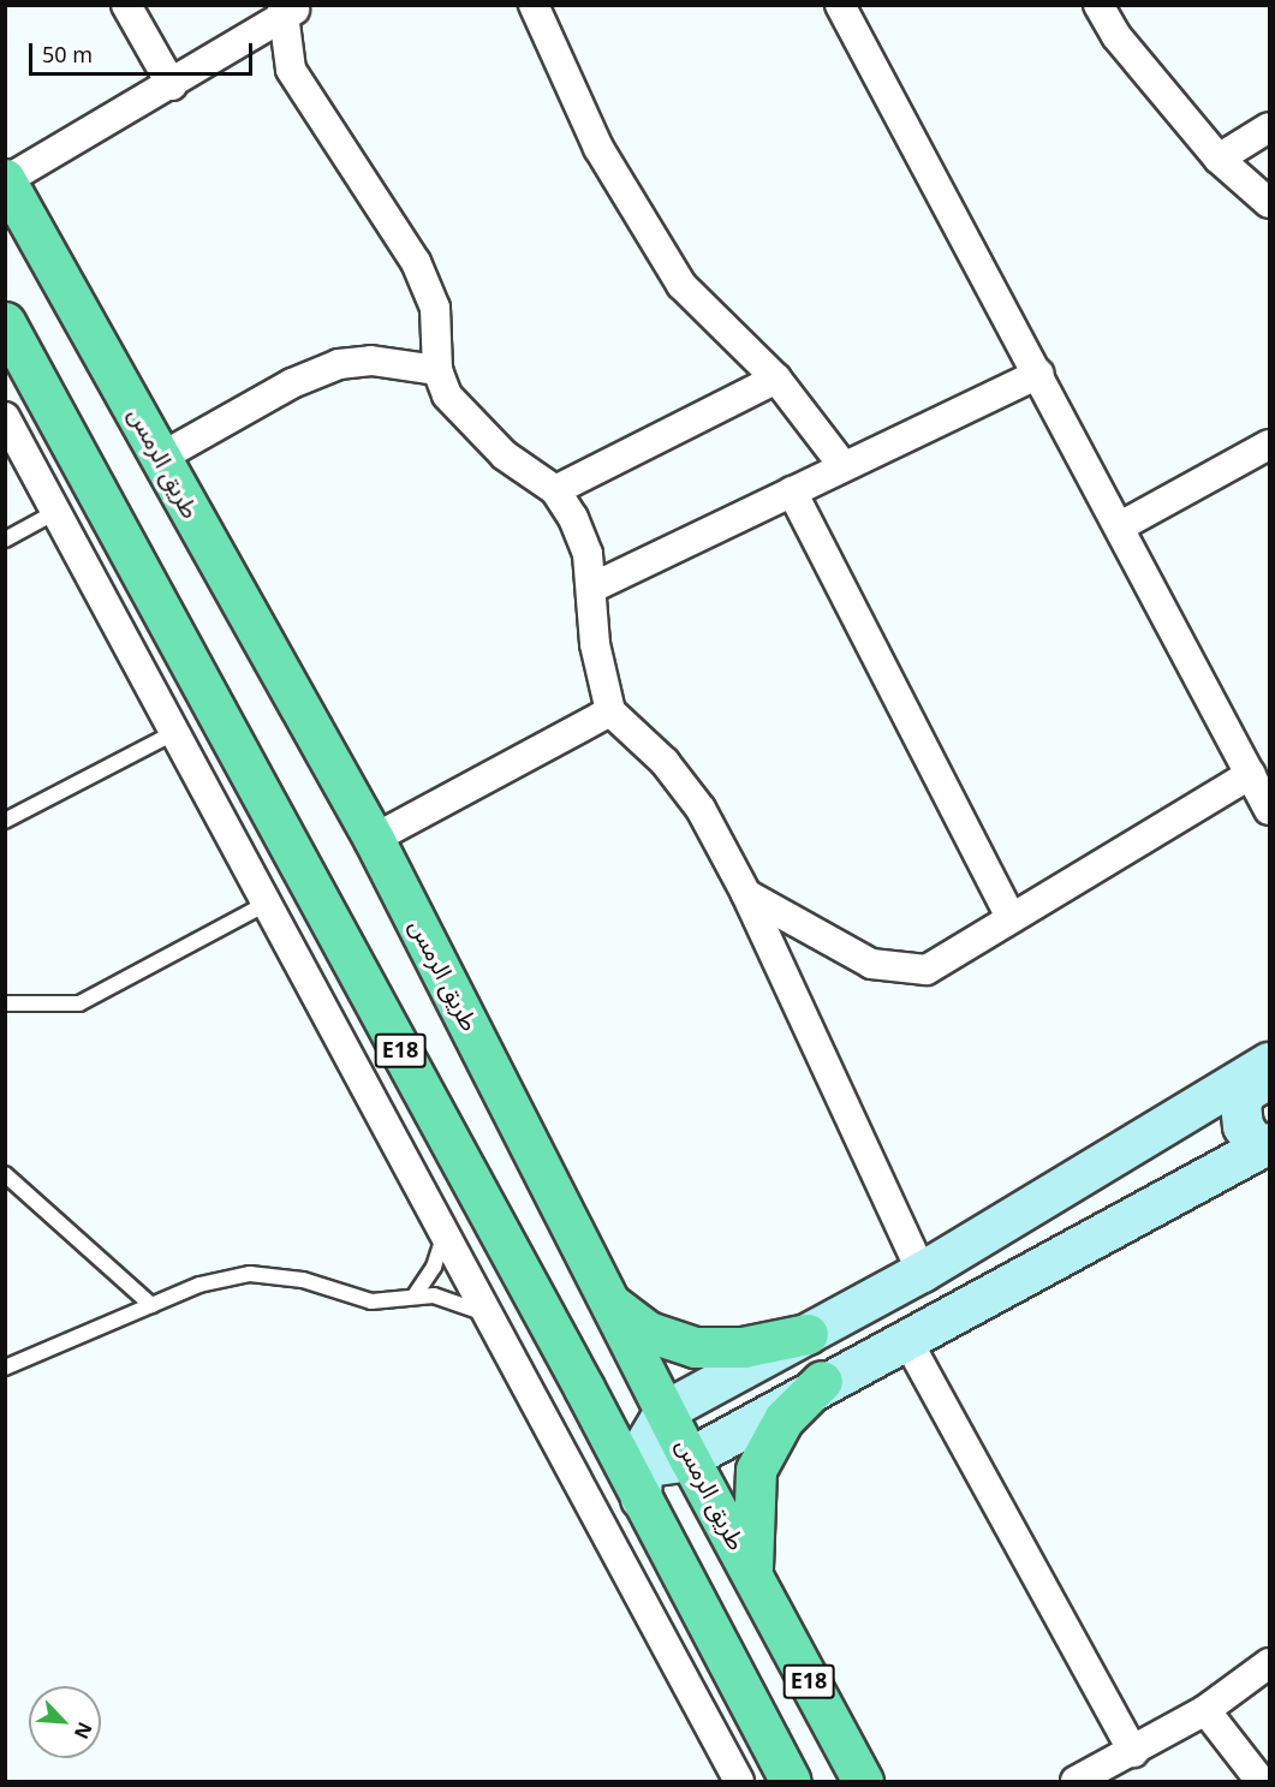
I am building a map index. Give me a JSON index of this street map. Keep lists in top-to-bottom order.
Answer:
{
  "streets": {
    "highway": ["طريق الرمس", "E18"]
  },
  "scale_bar": "50 m",
  "north": "bottom right"
}
